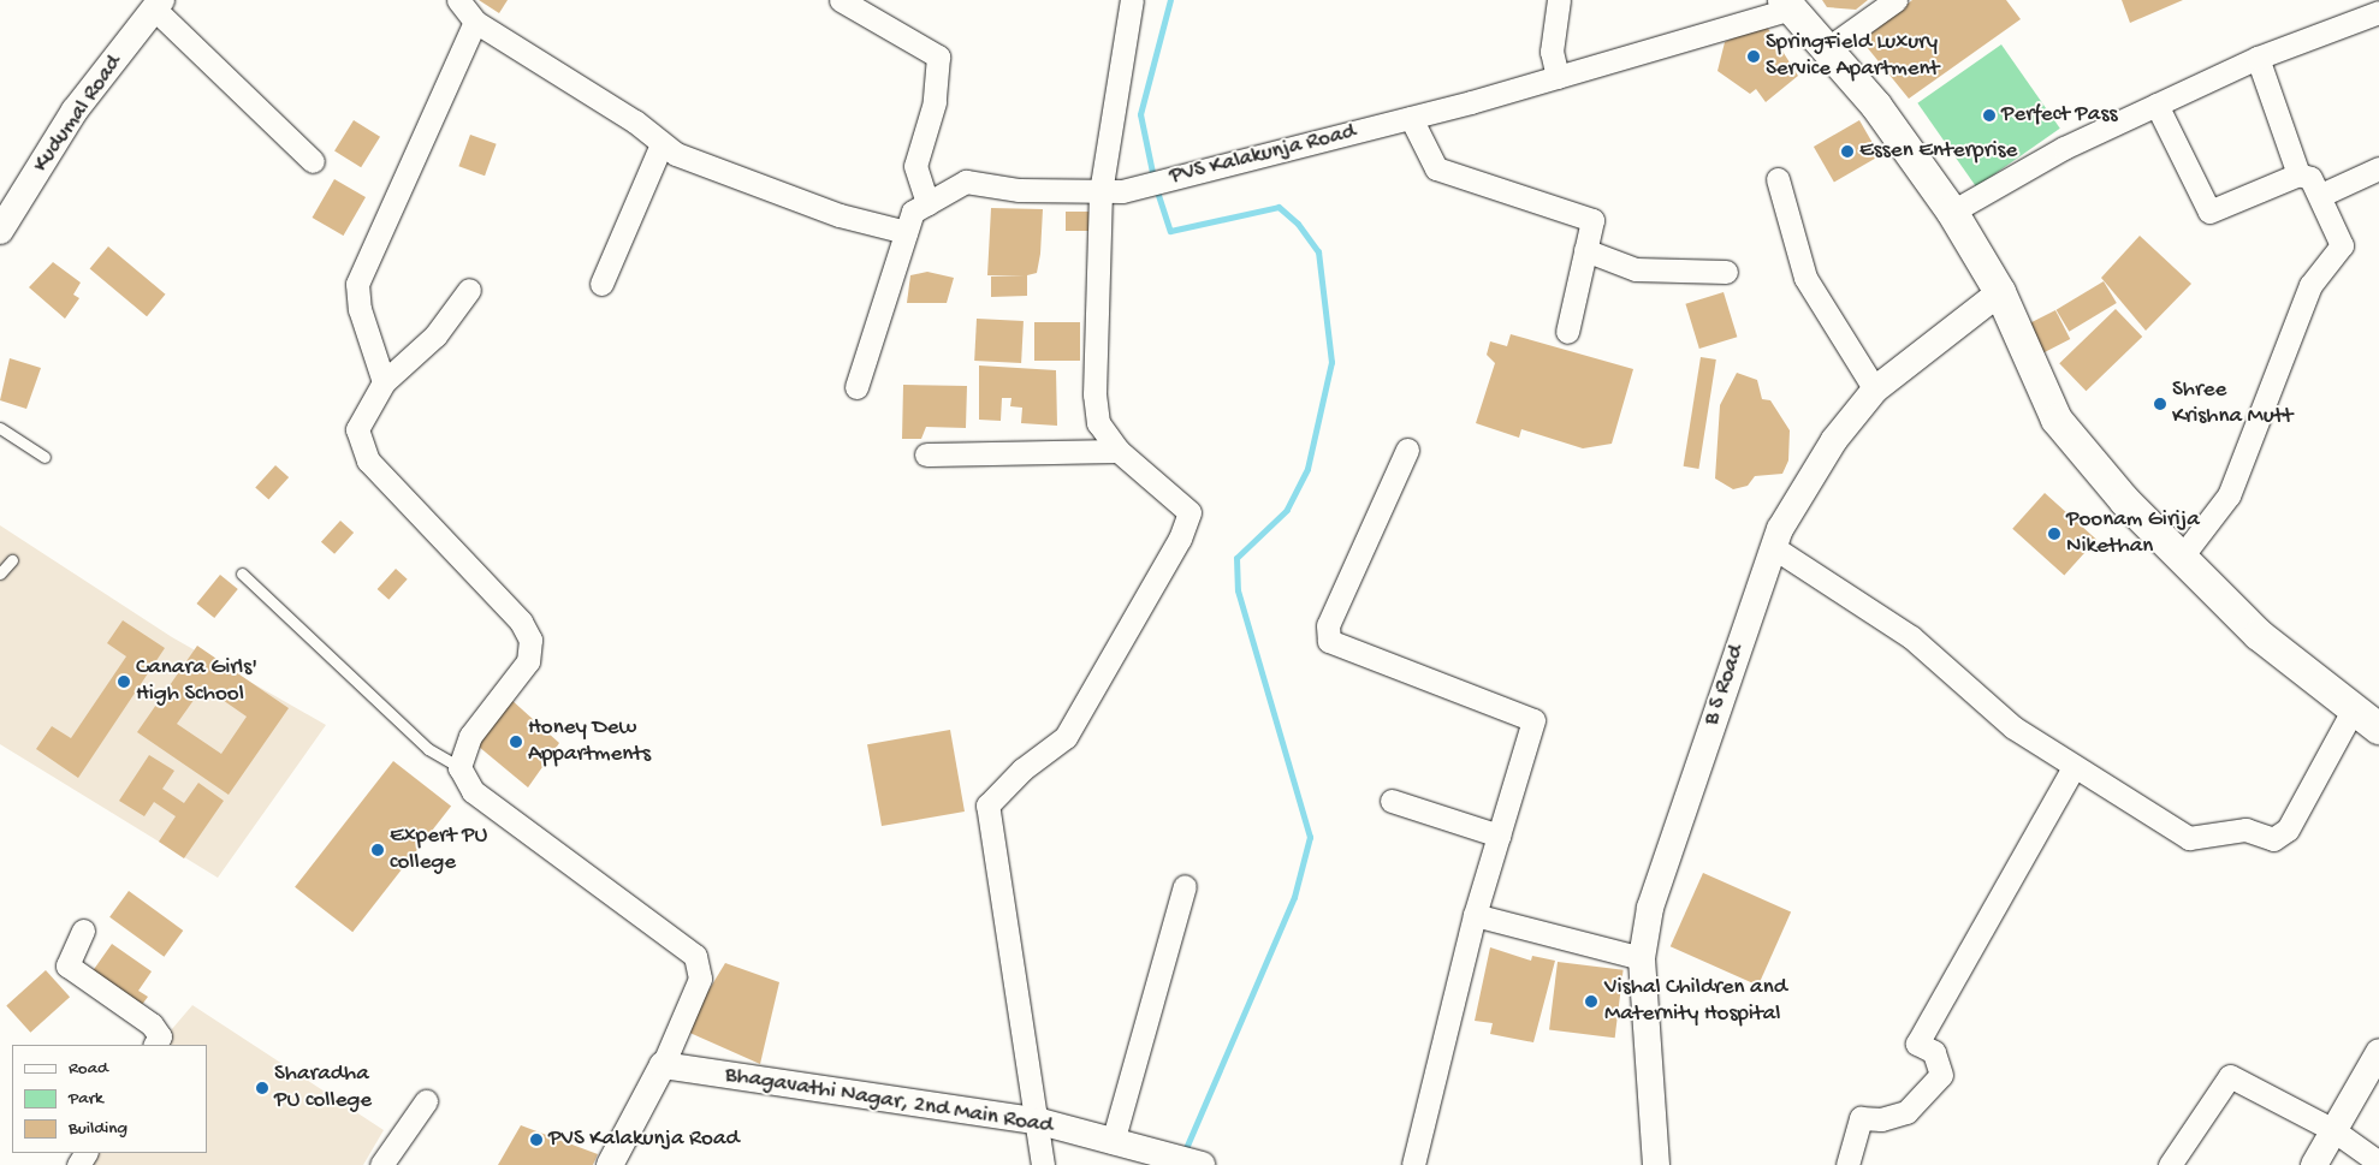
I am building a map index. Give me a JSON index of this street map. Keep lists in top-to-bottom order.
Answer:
{
  "streets": {
    "street": [
      "Kudumal Road",
      "PVS Kalakunja Road",
      "B S Road",
      "Bhagavathi Nagar, 2nd Main Road"
    ]
  },
  "places": [
    "SpringField Luxury Service Apartment",
    "Perfect Pass",
    "Essen Enterprise",
    "Shree Krishna Mutt",
    "Poonam Girija Nikethan",
    "Canara Girls' High School",
    "Honey Dew Appartments",
    "Expert PU college",
    "Vishal Children and Maternity Hospital",
    "Sharadha PU college",
    "PVS Kalakunja Road"
  ],
  "legend": ["Road", "Park", "Building"]
}
